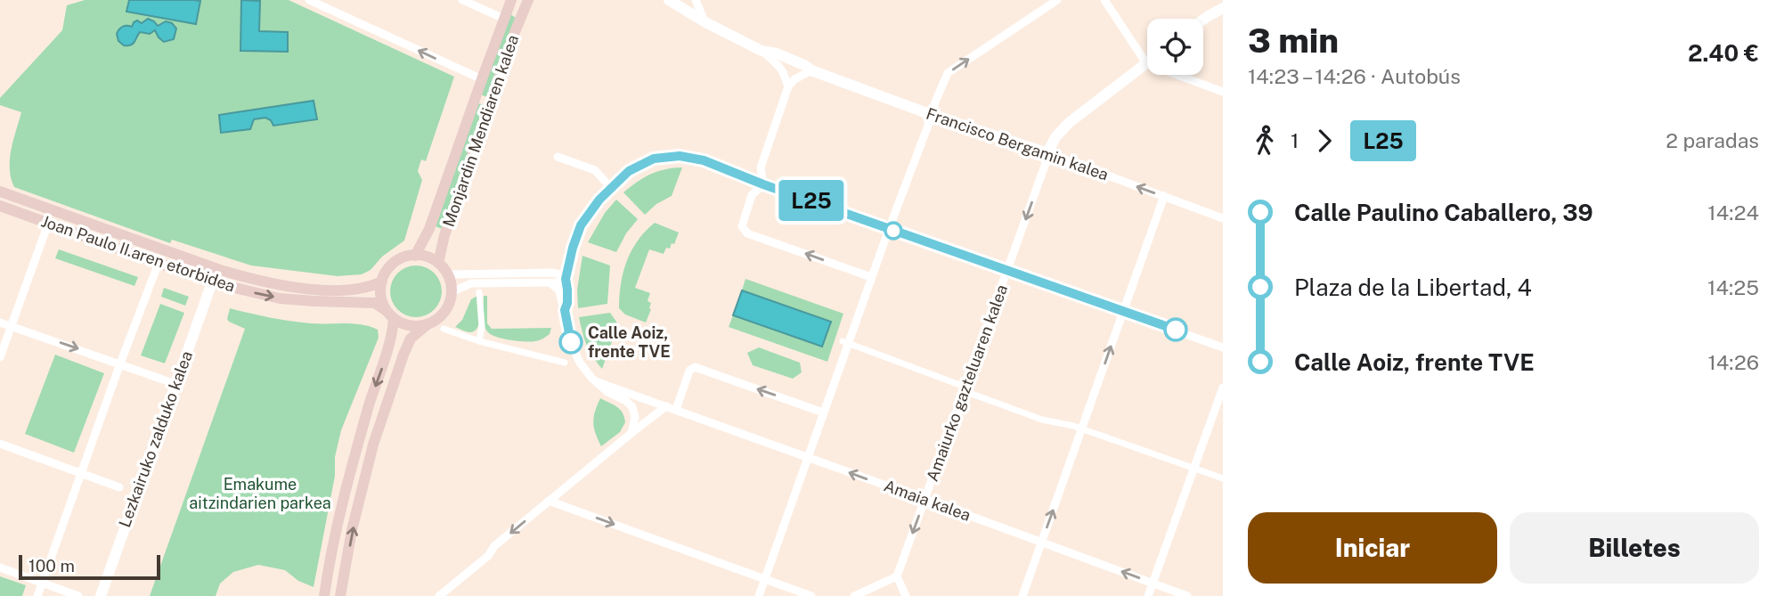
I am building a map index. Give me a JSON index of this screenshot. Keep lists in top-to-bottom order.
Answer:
{
  "streets": {
    "main road": ["Monjardin Mendiaren kalea", "Joan Paulo II.aren etorbidea"],
    "street": [
      "Francisco Bergamin kalea",
      "Amaiurko gazteluaren kalea",
      "Lezkairuko zalduko kalea",
      "Amaia kalea"
    ]
  },
  "crossings": [
    ["Monjardin Mendiaren kalea", "Joan Paulo II.aren etorbidea"],
    ["Francisco Bergamin kalea", "Amaiurko gazteluaren kalea"],
    ["Joan Paulo II.aren etorbidea", "Lezkairuko zalduko kalea"],
    ["Amaiurko gazteluaren kalea", "Amaia kalea"]
  ],
  "one_way": ["Amaiurko gazteluaren kalea", "Amaia kalea"],
  "parks": ["Emakume aitzindarien parkea"],
  "places": ["Calle Aoiz, frente TVE"],
  "lines": ["bus line L25"],
  "scale_bar": "100 m",
  "page": {
    "on_map": "L25",
    "heading": ["3 min", "14:23 – 14:26 · Autobús", "2.40 €"],
    "legs": ["1", "L25", "2 paradas"],
    "list": [
      {
        "name": "Calle Paulino Caballero, 39",
        "value": "14:24"
      },
      {
        "name": "Plaza de la Libertad, 4",
        "value": "14:25"
      },
      {
        "name": "Calle Aoiz, frente TVE",
        "value": "14:26"
      }
    ],
    "buttons": ["Iniciar", "Billetes"],
    "scale": "100 m"
  }
}
